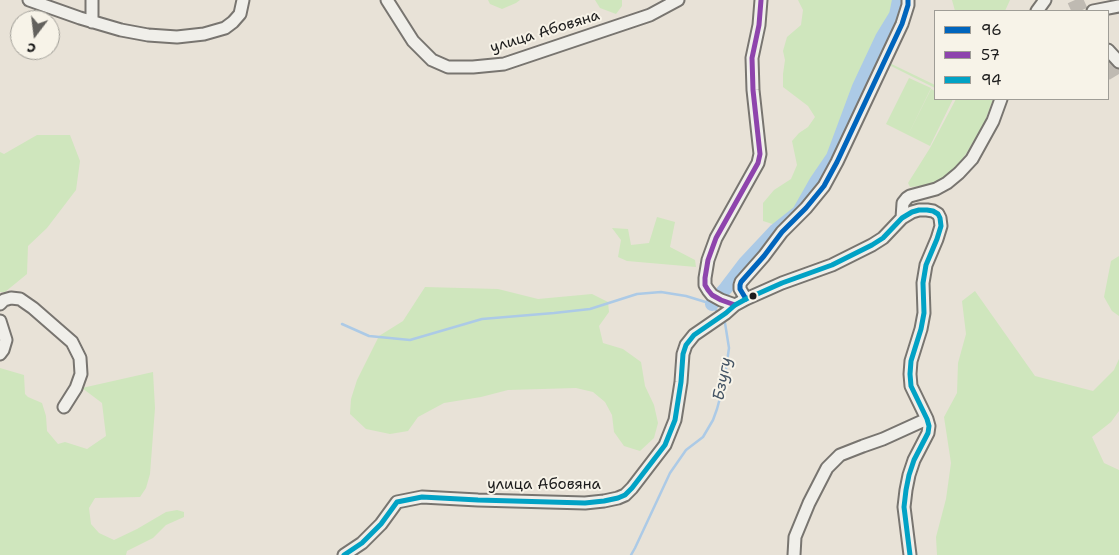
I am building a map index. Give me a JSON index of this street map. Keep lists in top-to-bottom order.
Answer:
{
  "streets": {
    "street": ["улица Абовяна"]
  },
  "water": ["Бзугу"],
  "lines": ["transit line 96", "transit line 57", "transit line 94"],
  "legend": ["96", "57", "94"],
  "north": "bottom"
}
